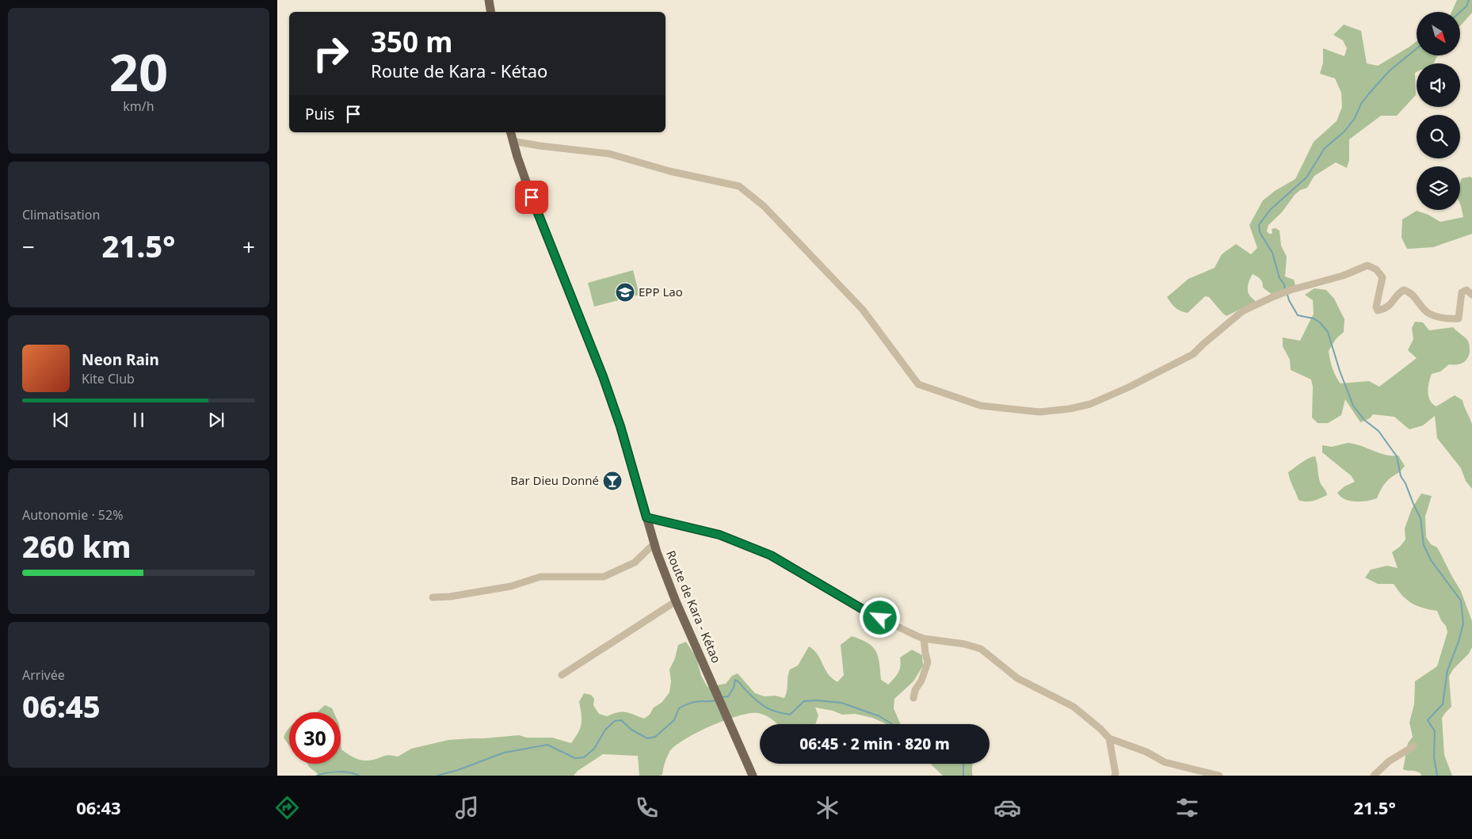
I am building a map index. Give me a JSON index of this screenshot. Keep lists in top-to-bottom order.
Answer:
{
  "streets": {
    "main road": ["Route de Kara - Kétao"]
  },
  "places": {
    "school or university": ["EPP Lao"],
    "bar": ["Bar Dieu Donné"]
  },
  "north": "bottom right",
  "page": {
    "tile": [
      ["20", "km/h"],
      "Climatisation",
      ["Autonomie · 52%", "260 km"],
      ["Arrivée", "06:45"]
    ],
    "turn": ["350 m", "Route de Kara - Kétao"],
    "then": "Puis",
    "heat": ["−", "21.5°", "+"],
    "song": ["Neon Rain", "Kite Club"],
    "limit": "30",
    "trip": "06:45 · 2 min · 820 m",
    "tabs": ["06:43", "21.5°"]
  }
}
